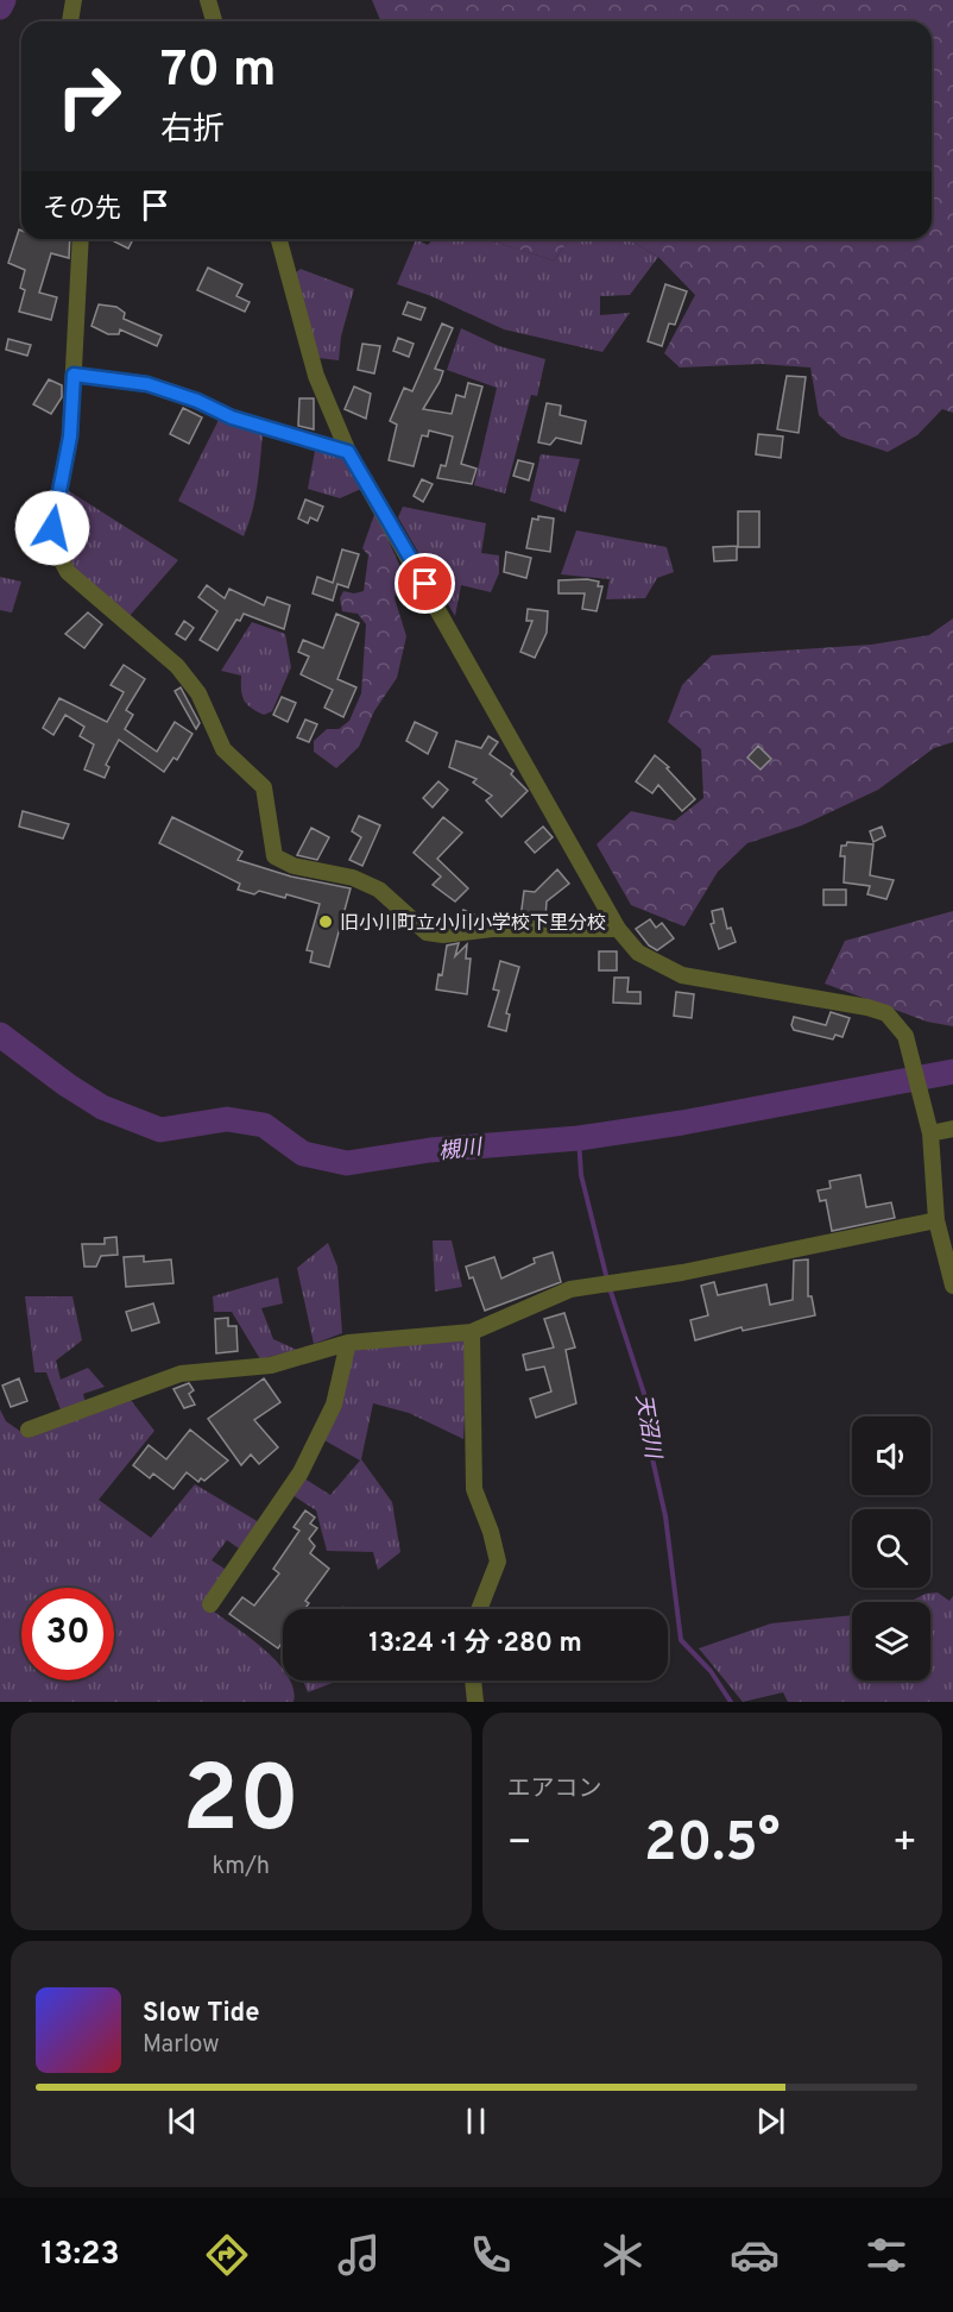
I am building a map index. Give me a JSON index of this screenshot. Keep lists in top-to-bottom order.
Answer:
{
  "water": ["槻川", "天沼川"],
  "places": ["旧小川町立小川小学校下里分校"],
  "page": {
    "turn": ["70 m", "右折"],
    "then": "その先",
    "limit": "30",
    "trip": "13:24 · 1 分 · 280 m",
    "tile": [
      ["20", "km/h"],
      "エアコン"
    ],
    "heat": ["−", "20.5°", "+"],
    "song": ["Slow Tide", "Marlow"],
    "tabs": "13:23"
  }
}
